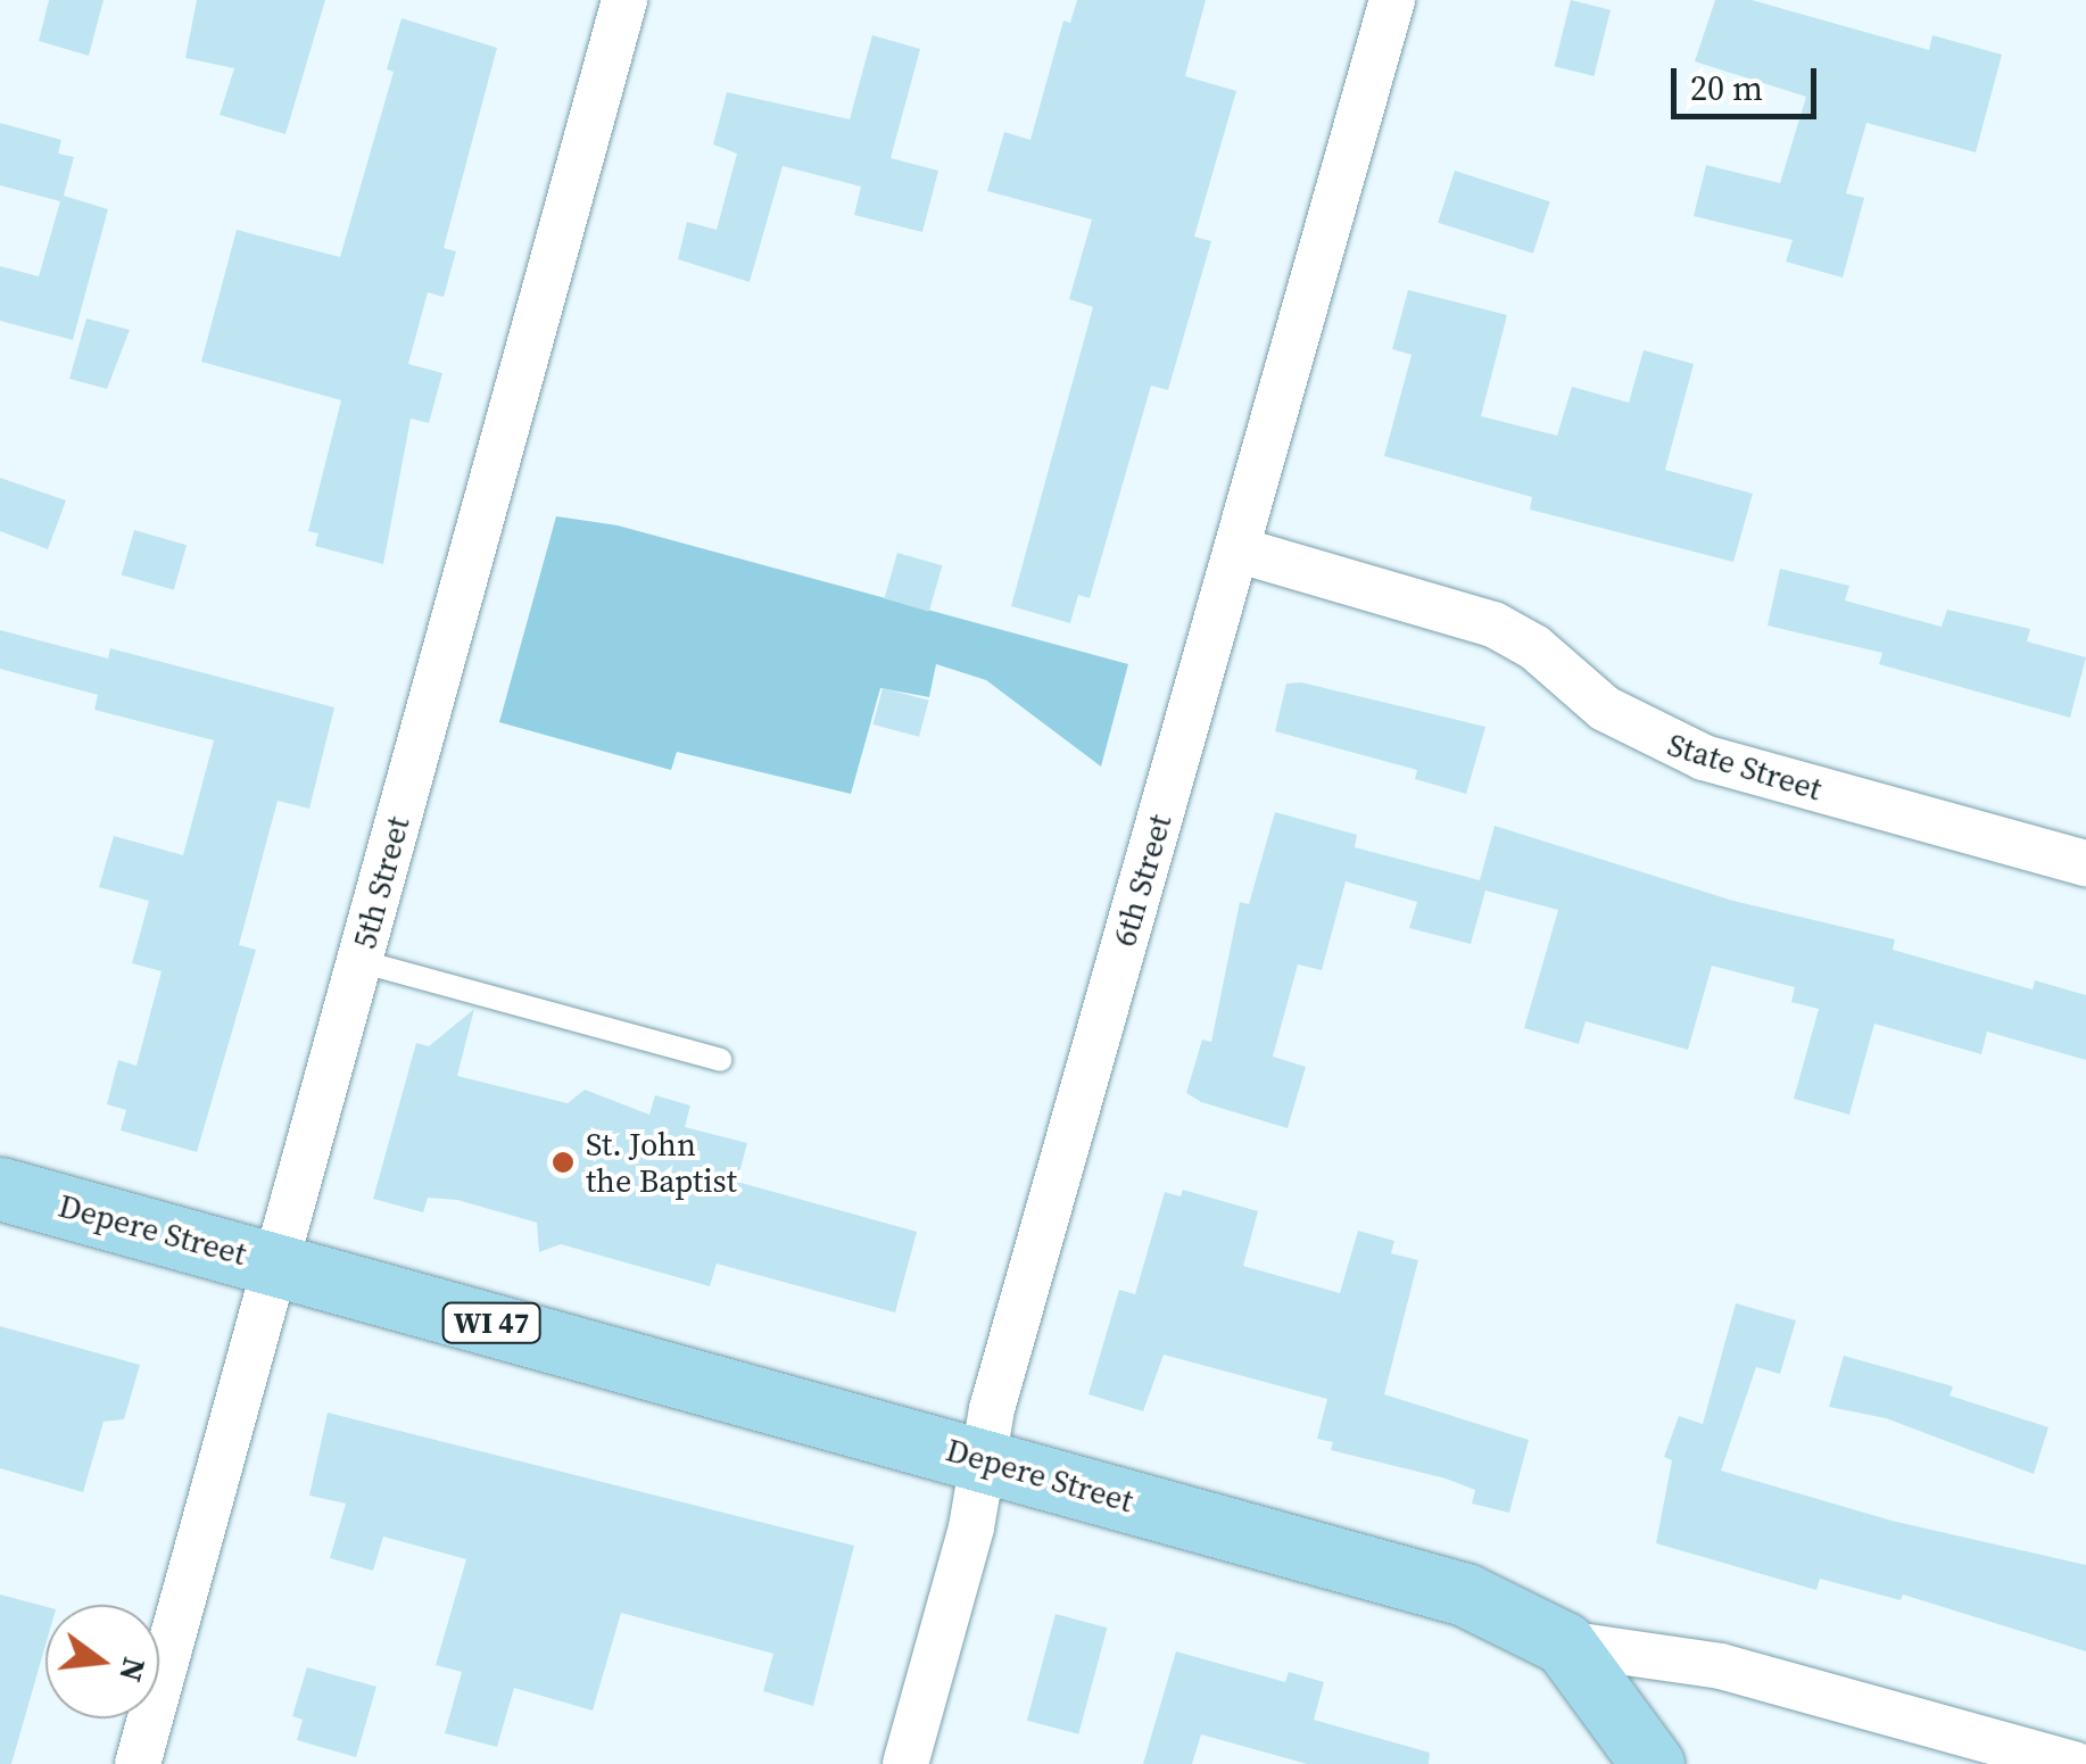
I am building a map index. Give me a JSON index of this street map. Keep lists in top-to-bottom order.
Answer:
{
  "streets": {
    "main road": ["Depere Street", "WI 47"],
    "street": ["State Street", "6th Street", "5th Street"]
  },
  "crossings": [
    ["State Street", "6th Street"],
    ["6th Street", "Depere Street"],
    ["5th Street", "Depere Street"],
    ["Depere Street", "WI 47"]
  ],
  "places": ["St. John the Baptist"],
  "scale_bar": "20 m",
  "north": "right"
}
